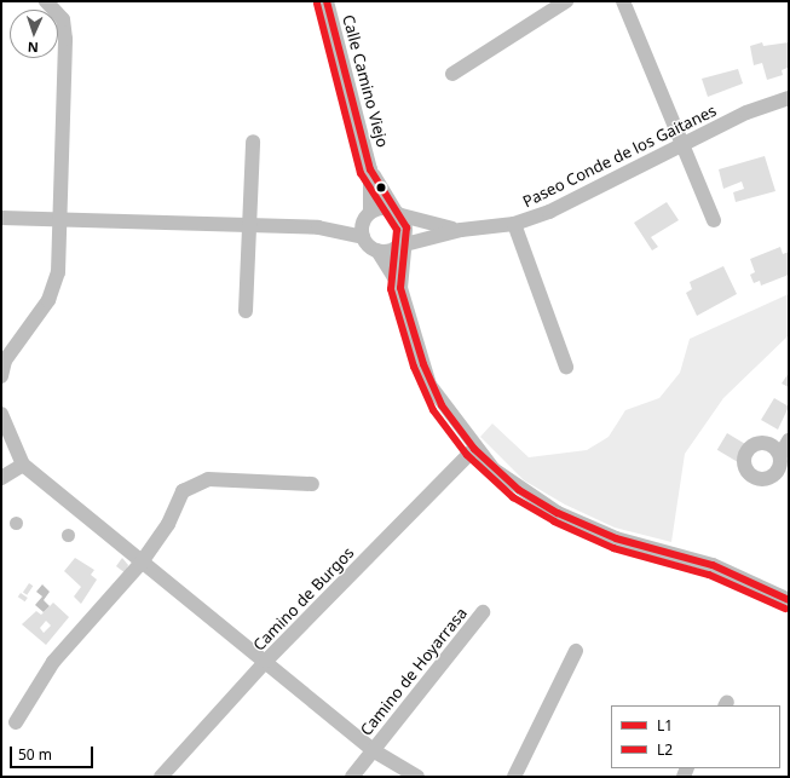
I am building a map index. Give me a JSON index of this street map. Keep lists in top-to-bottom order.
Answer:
{
  "streets": {
    "street": [
      "Calle Camino Viejo",
      "Paseo Conde de los Gaitanes",
      "Camino de Burgos",
      "Camino de Hoyarrasa"
    ]
  },
  "crossings": [
    ["Calle Camino Viejo", "Paseo Conde de los Gaitanes"],
    ["Camino de Burgos", "Camino de Hoyarrasa"]
  ],
  "lines": ["transit line L1", "transit line L2"],
  "legend": ["L1", "L2"],
  "scale_bar": "50 m",
  "north": "bottom"
}
